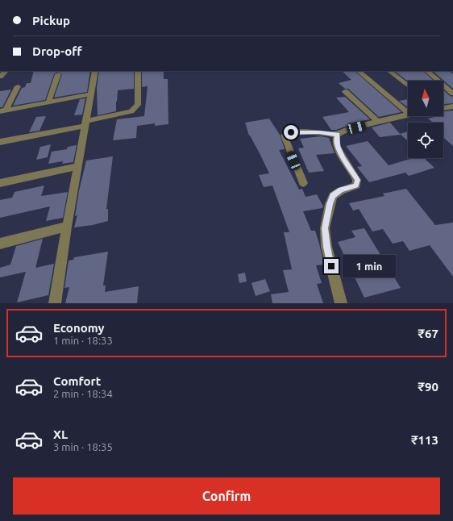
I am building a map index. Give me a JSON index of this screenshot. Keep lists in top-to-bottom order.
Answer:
{
  "north": "top",
  "page": {
    "banner": ["Pickup", "Drop-off"],
    "bubble": "1 min",
    "list": [
      {
        "name": "Economy",
        "note": "1 min · 18:33",
        "value": "₹67"
      },
      {
        "name": "Comfort",
        "note": "2 min · 18:34",
        "value": "₹90"
      },
      {
        "name": "XL",
        "note": "3 min · 18:35",
        "value": "₹113"
      }
    ],
    "buttons": "Confirm"
  }
}
